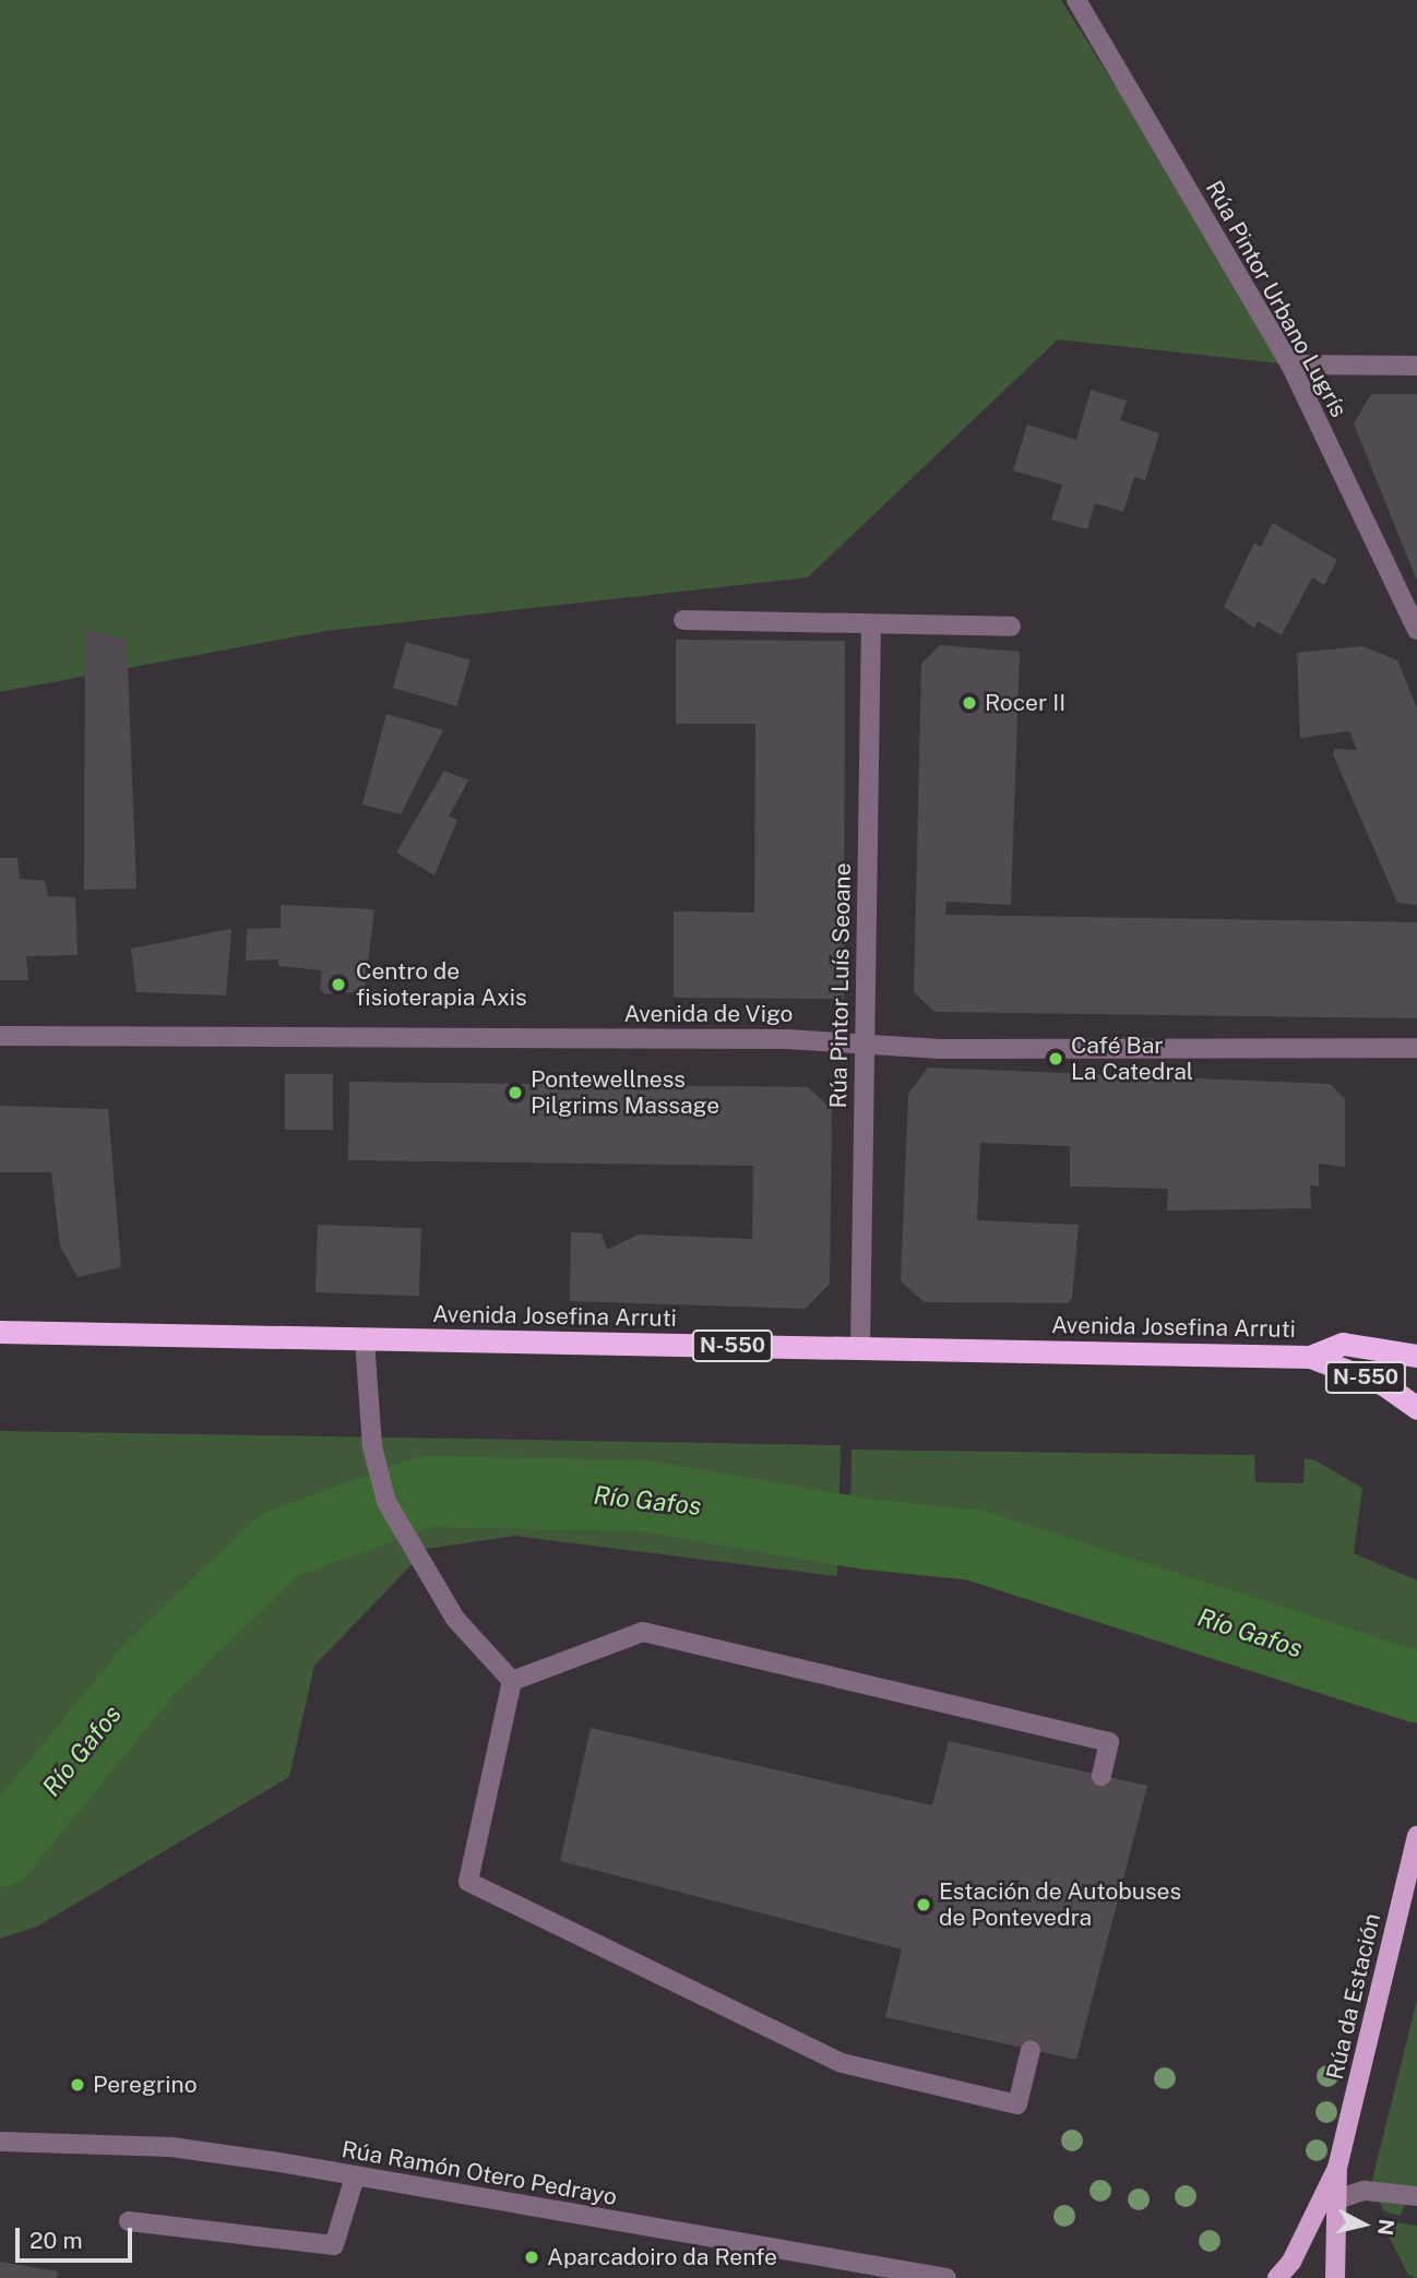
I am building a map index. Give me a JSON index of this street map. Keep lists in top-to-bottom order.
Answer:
{
  "streets": {
    "highway": ["Avenida Josefina Arruti", "N-550"],
    "main road": ["Rúa da Estación"],
    "street": [
      "Rúa Pintor Urbano Lugrís",
      "Rúa Pintor Luís Seoane",
      "Avenida de Vigo",
      "Rúa Ramón Otero Pedrayo"
    ]
  },
  "crossings": [
    ["Rúa Pintor Luís Seoane", "Avenida de Vigo"],
    ["Rúa Pintor Luís Seoane", "Avenida Josefina Arruti"]
  ],
  "water": ["Río Gafos"],
  "places": [
    "Rocer II",
    "Centro de fisioterapia Axis",
    "Café Bar La Catedral",
    "Pontewellness Pilgrims Massage",
    "Estación de Autobuses de Pontevedra",
    "Peregrino",
    "Aparcadoiro da Renfe"
  ],
  "scale_bar": "20 m",
  "north": "right"
}
